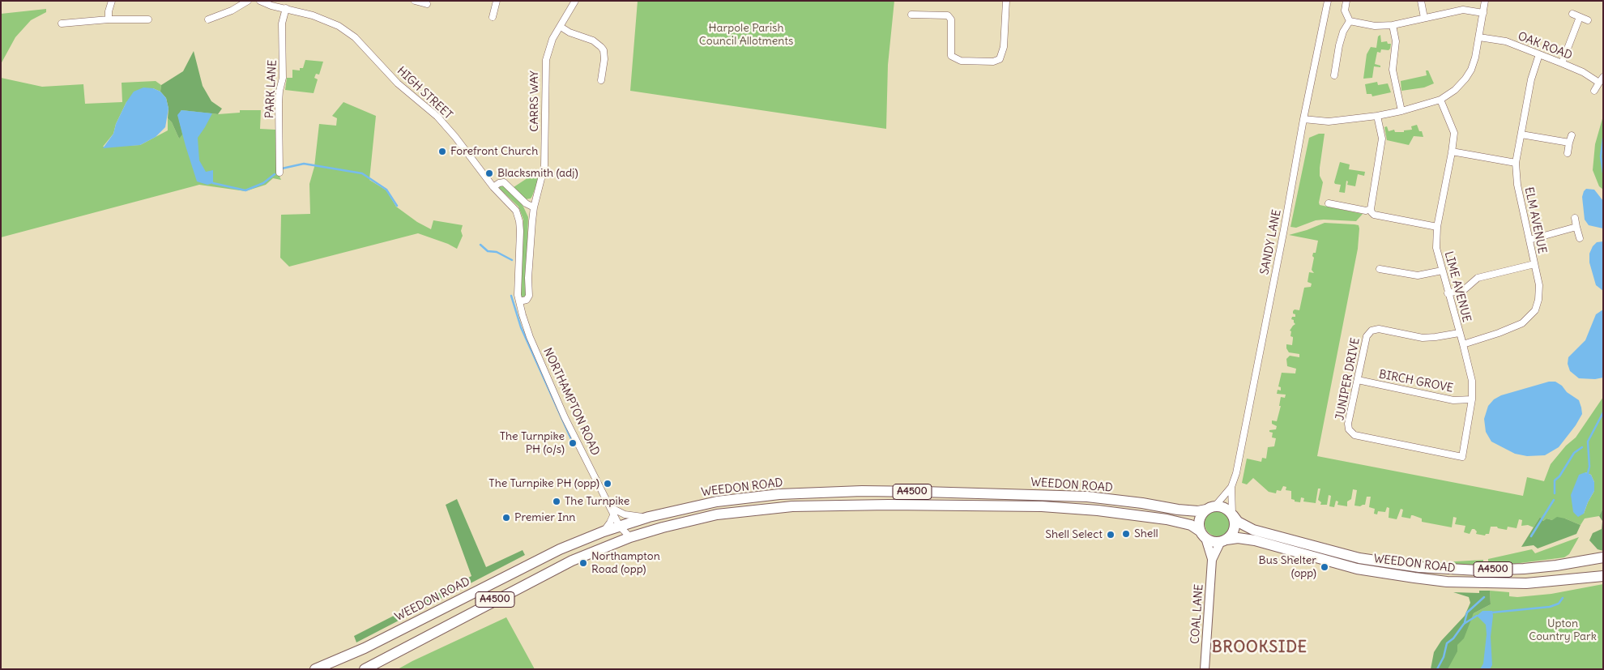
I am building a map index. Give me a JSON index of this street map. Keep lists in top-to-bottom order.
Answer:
{
  "streets": {
    "highway": ["WEEDON ROAD", "A4500"],
    "street": [
      "OAK ROAD",
      "PARK LANE",
      "HIGH STREET",
      "CARRS WAY",
      "ELM AVENUE",
      "SANDY LANE",
      "LIME AVENUE",
      "JUNIPER DRIVE",
      "BIRCH GROVE",
      "NORTHAMPTON ROAD",
      "COAL LANE"
    ]
  },
  "crossings": [
    ["OAK ROAD", "ELM AVENUE"],
    ["PARK LANE", "HIGH STREET"],
    ["HIGH STREET", "CARRS WAY"],
    ["HIGH STREET", "NORTHAMPTON ROAD"],
    ["CARRS WAY", "NORTHAMPTON ROAD"],
    ["ELM AVENUE", "LIME AVENUE"],
    ["LIME AVENUE", "JUNIPER DRIVE"],
    ["LIME AVENUE", "BIRCH GROVE"],
    ["JUNIPER DRIVE", "BIRCH GROVE"],
    ["NORTHAMPTON ROAD", "WEEDON ROAD"],
    ["WEEDON ROAD", "COAL LANE"]
  ],
  "districts": ["BROOKSIDE"],
  "parks": ["Harpole Parish Council Allotments", "Upton Country Park"],
  "places": [
    "Forefront Church",
    "Blacksmith (adj)",
    "The Turnpike PH (o/s)",
    "The Turnpike PH (opp)",
    "The Turnpike",
    "Premier Inn",
    "Shell",
    "Shell Select",
    "Northampton Road (opp)",
    "Bus Shelter (opp)"
  ]
}
